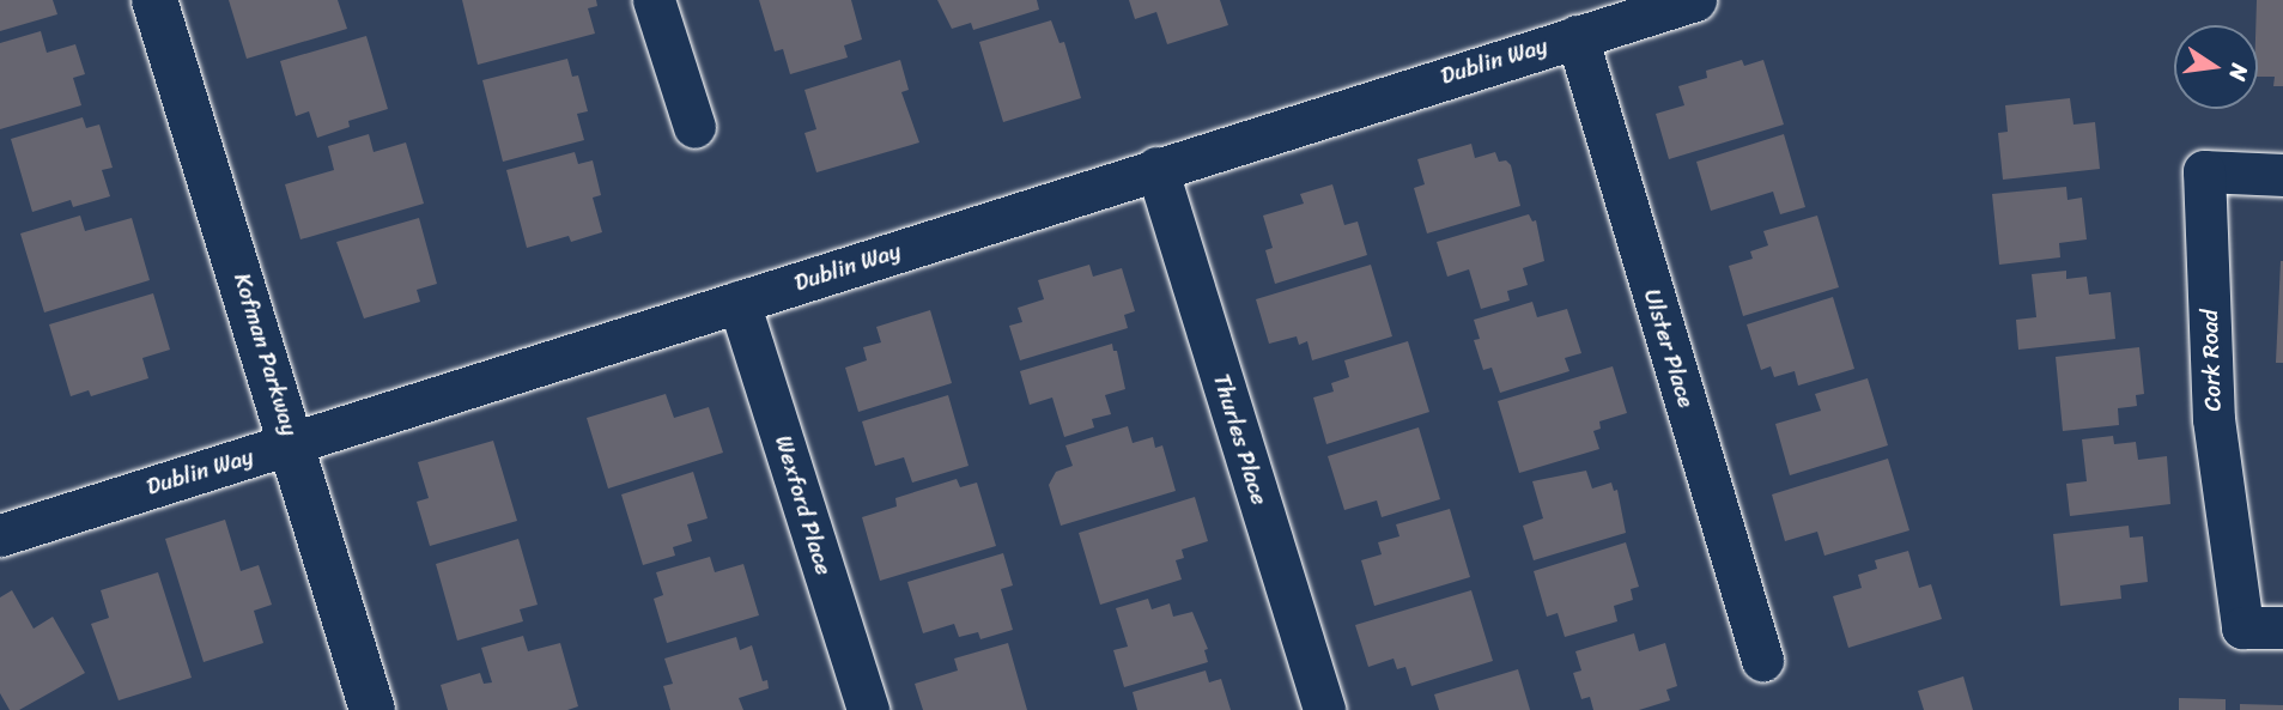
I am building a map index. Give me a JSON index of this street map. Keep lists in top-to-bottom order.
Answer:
{
  "streets": {
    "street": [
      "Dublin Way",
      "Ulster Place",
      "Kofman Parkway",
      "Cork Road",
      "Thurles Place",
      "Wexford Place"
    ]
  },
  "crossings": [
    ["Dublin Way", "Ulster Place"],
    ["Dublin Way", "Kofman Parkway"],
    ["Dublin Way", "Thurles Place"],
    ["Dublin Way", "Wexford Place"]
  ],
  "north": "right"
}
